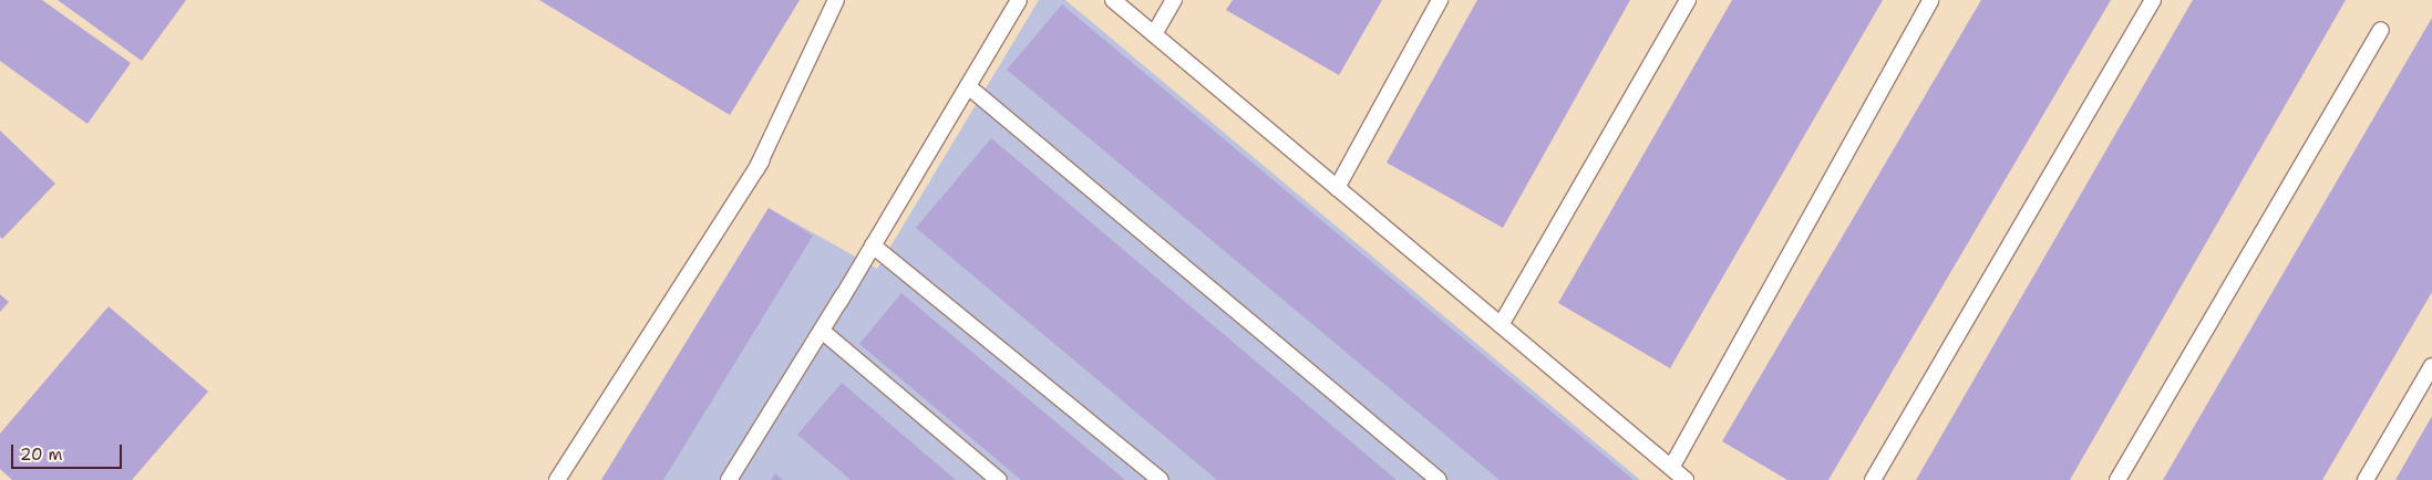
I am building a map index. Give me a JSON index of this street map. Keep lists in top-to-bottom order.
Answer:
{
  "scale_bar": "20 m"
}
